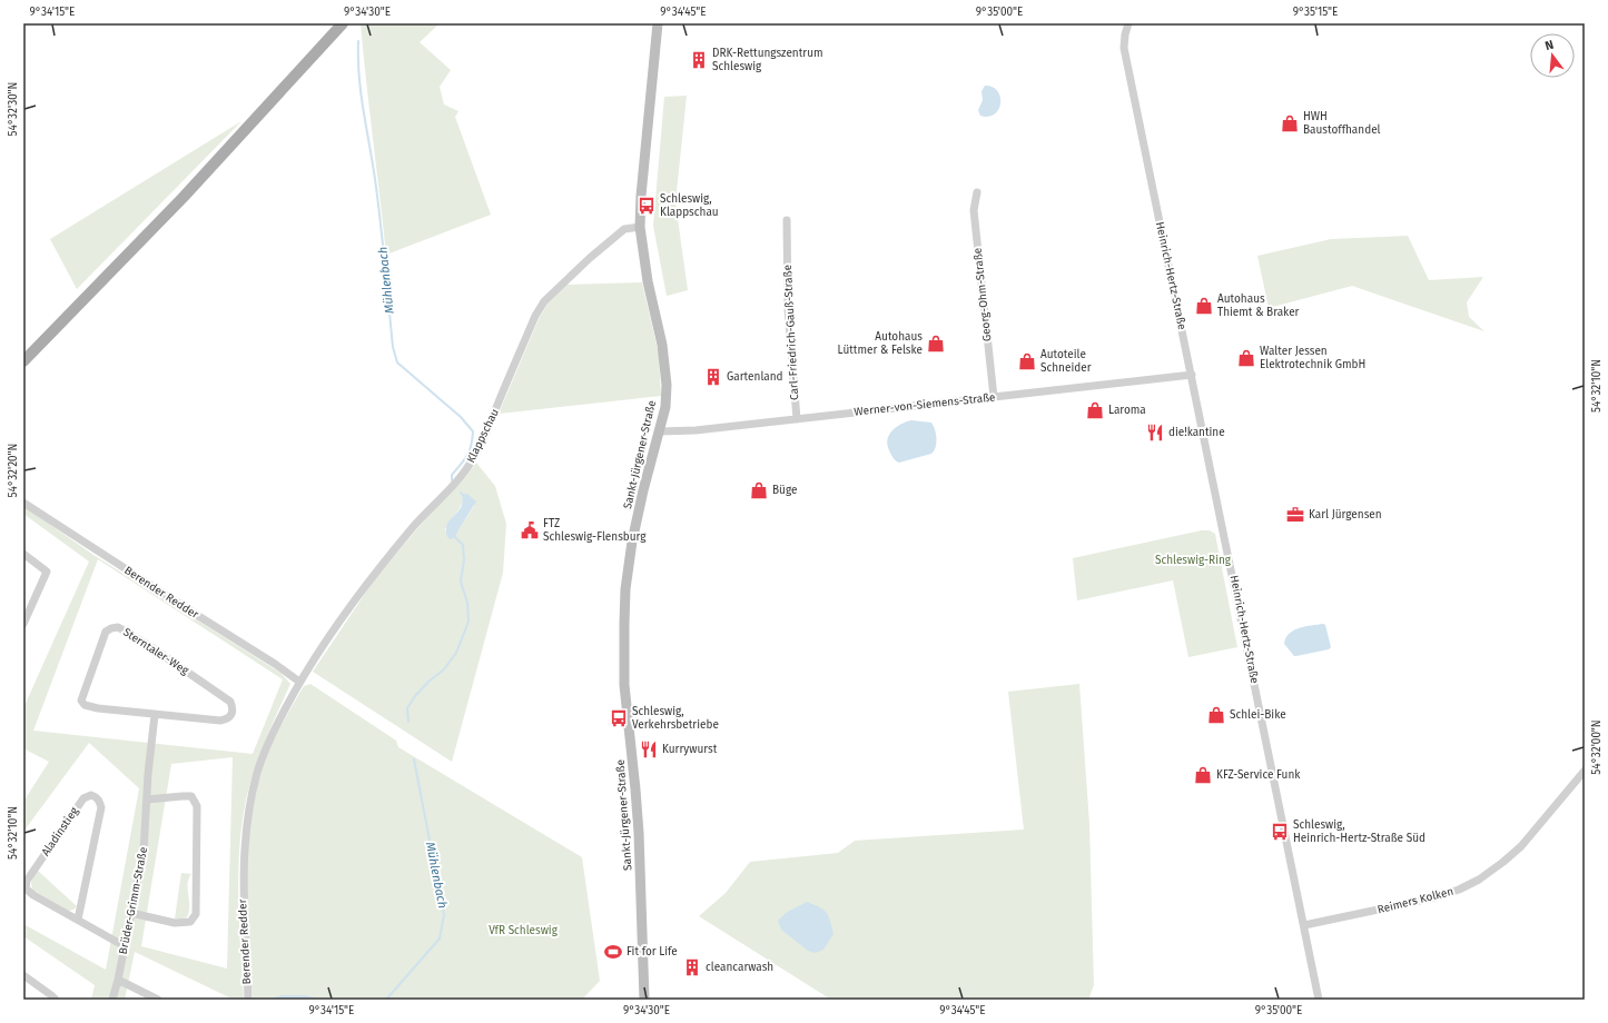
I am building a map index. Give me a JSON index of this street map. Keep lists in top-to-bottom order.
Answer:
{
  "streets": {
    "street": [
      "Heinrich-Hertz-Straße",
      "Georg-Ohm-Straße",
      "Carl-Friedrich-Gauß-Straße",
      "Werner-von-Siemens-Straße",
      "Klappschau",
      "Sankt-Jürgener-Straße",
      "Berender Redder",
      "Sterntaler-Weg",
      "Aladinstieg",
      "Brüder-Grimm-Straße",
      "Reimers Kolken"
    ]
  },
  "crossings": [
    ["Heinrich-Hertz-Straße", "Werner-von-Siemens-Straße"],
    ["Heinrich-Hertz-Straße", "Reimers Kolken"],
    ["Georg-Ohm-Straße", "Werner-von-Siemens-Straße"],
    ["Carl-Friedrich-Gauß-Straße", "Werner-von-Siemens-Straße"],
    ["Werner-von-Siemens-Straße", "Sankt-Jürgener-Straße"],
    ["Klappschau", "Sankt-Jürgener-Straße"],
    ["Klappschau", "Berender Redder"],
    ["Sterntaler-Weg", "Brüder-Grimm-Straße"],
    ["Aladinstieg", "Brüder-Grimm-Straße"]
  ],
  "water": ["Mühlenbach"],
  "parks": ["Schleswig-Ring", "VfR Schleswig"],
  "places": {
    "building": ["DRK-Rettungszentrum Schleswig", "Gartenland", "cleancarwash"],
    "shop": [
      "HWH Baustoffhandel",
      "Autohaus Thiemt & Braker",
      "Autohaus Lüttmer & Felske",
      "Walter Jessen Elektrotechnik GmbH",
      "Autoteile Schneider",
      "Laroma",
      "Büge",
      "Schlei-Bike",
      "KFZ-Service Funk"
    ],
    "bus stop": ["Schleswig, Klappschau", "Schleswig, Verkehrsbetriebe", "Schleswig, Heinrich-Hertz-Straße Süd"],
    "restaurant": ["die!kantine", "Kurrywurst"],
    "office": ["Karl Jürgensen"],
    "public building": ["FTZ Schleswig-Flensburg"],
    "sports": ["Fit for Life"]
  },
  "north": "top",
  "coordinates": [
    "9°34'15\"E",
    "9°34'30\"E",
    "9°34'45\"E",
    "9°35'00\"E",
    "9°35'15\"E",
    "54°32'30\"N",
    "54°32'10\"N",
    "54°32'20\"N",
    "54°32'00\"N"
  ]
}
